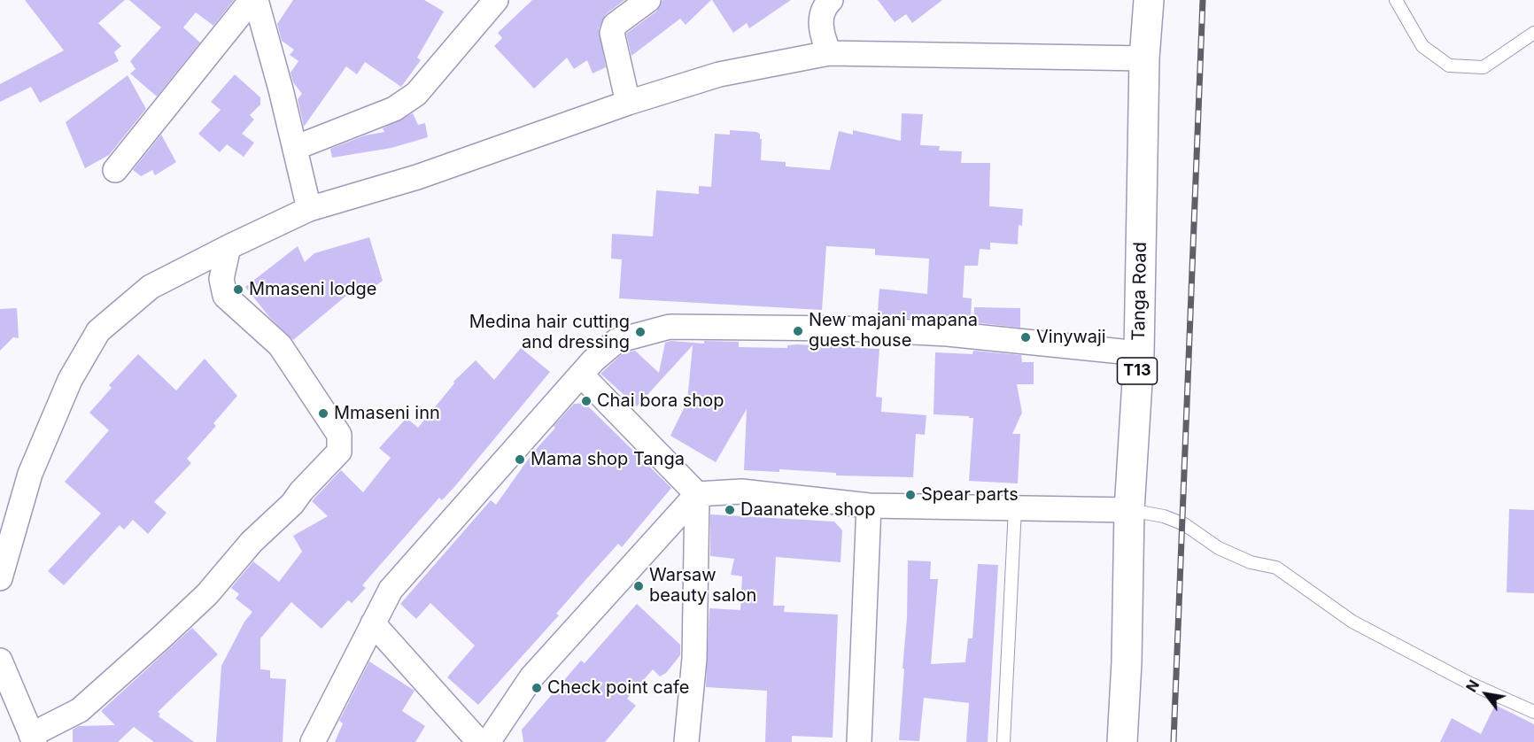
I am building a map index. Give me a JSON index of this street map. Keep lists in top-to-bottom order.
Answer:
{
  "streets": {
    "highway": ["Tanga Road", "T13"]
  },
  "places": [
    "Mmaseni lodge",
    "New majani mapana guest house",
    "Medina hair cutting and dressing",
    "Vinywaji",
    "Chai bora shop",
    "Mmaseni inn",
    "Mama shop Tanga",
    "Spear parts",
    "Daanateke shop",
    "Warsaw beauty salon",
    "Check point cafe"
  ],
  "north": "top left"
}
